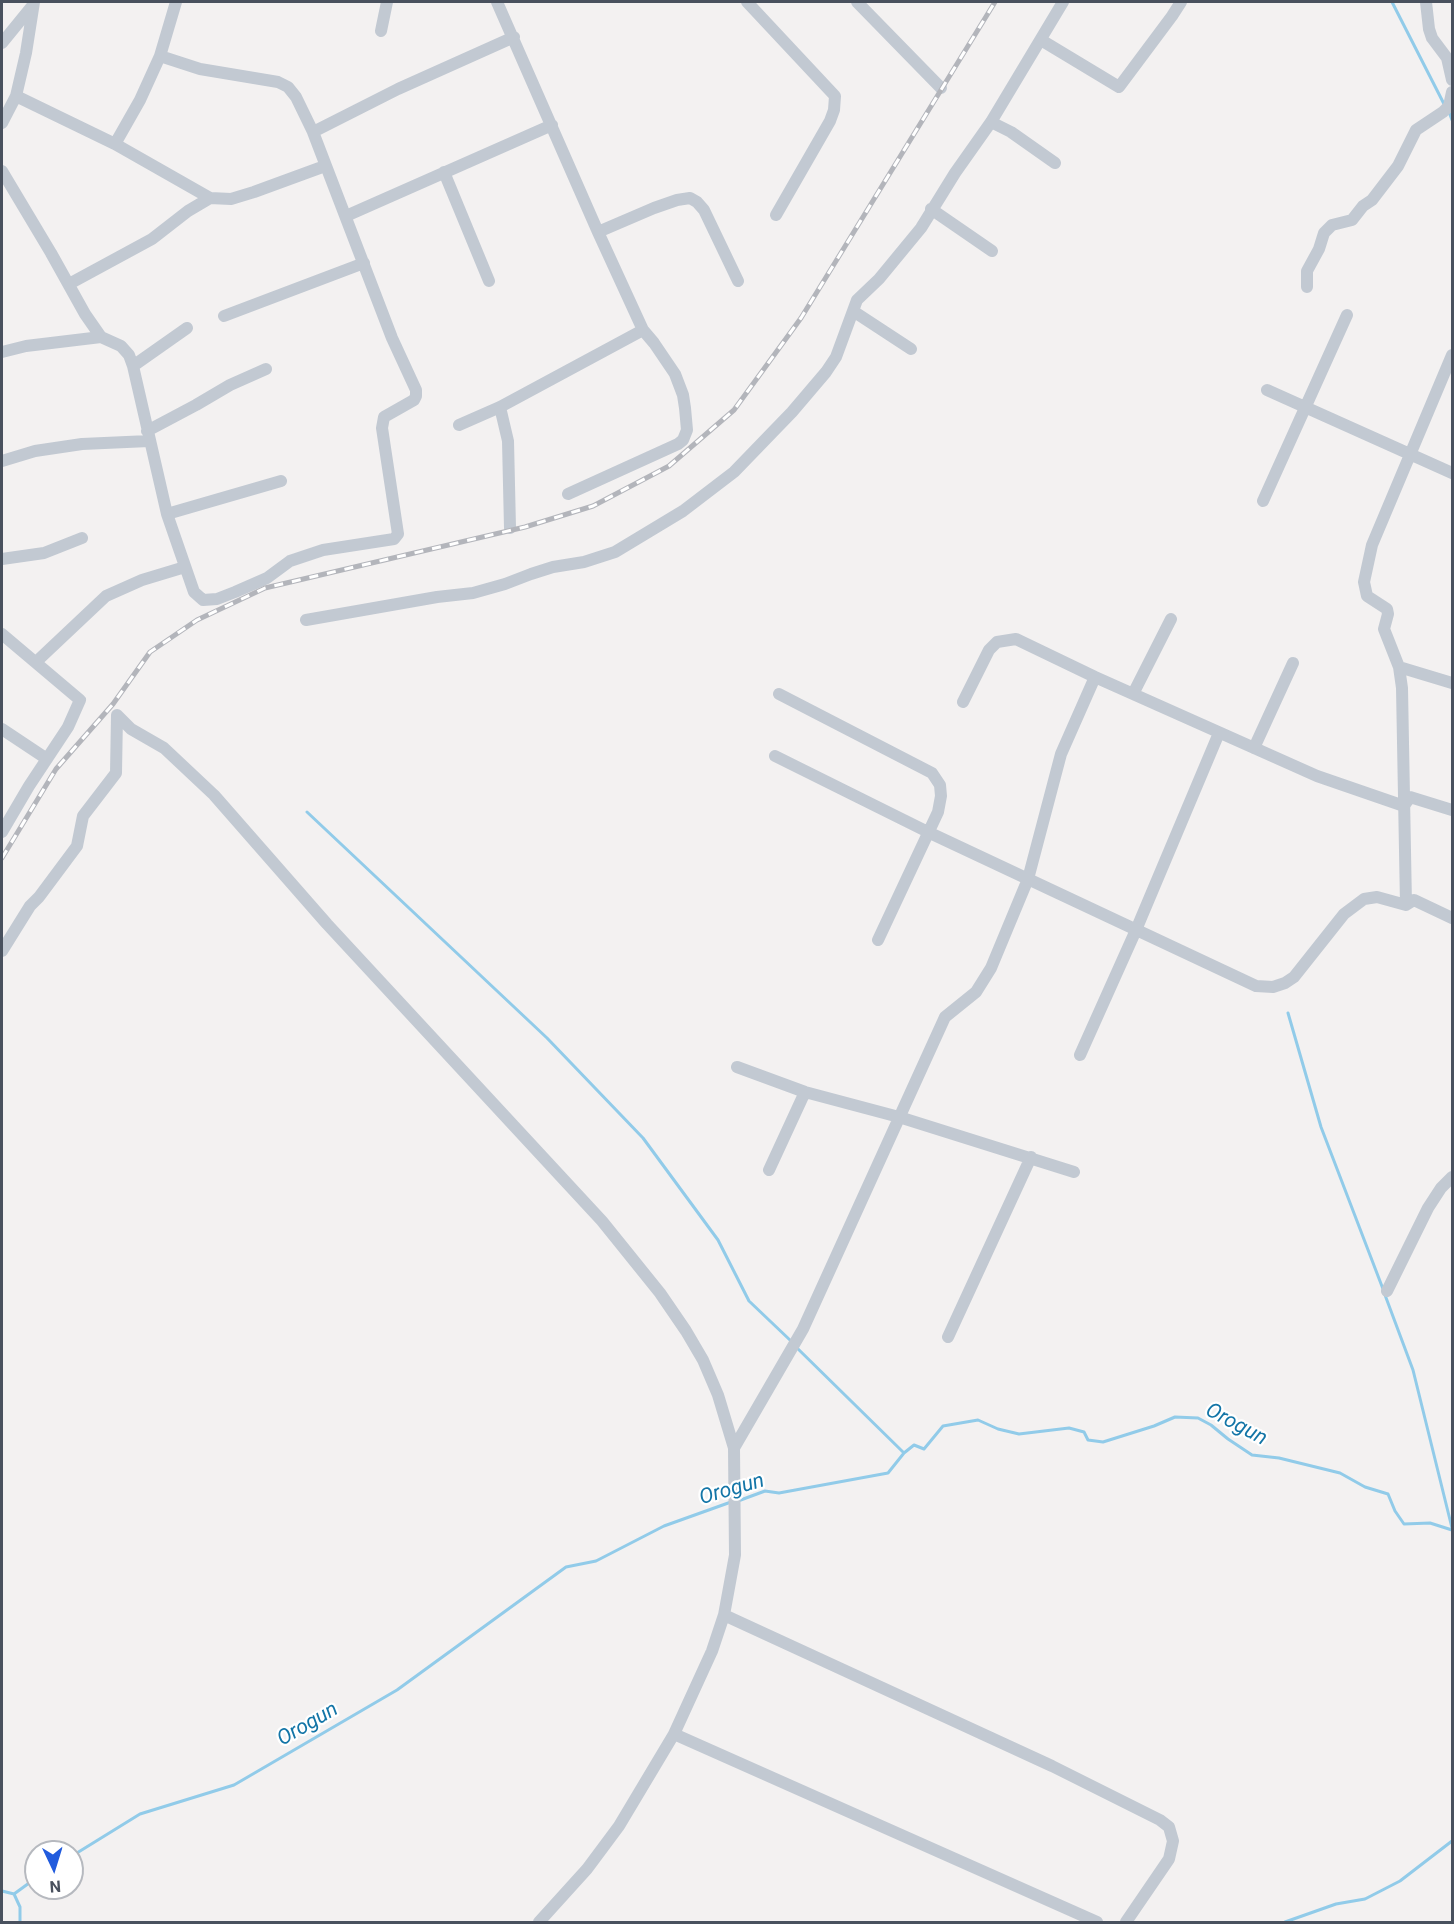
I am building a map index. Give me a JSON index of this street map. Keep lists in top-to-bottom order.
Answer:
{
  "water": ["Orogun"],
  "north": "bottom"
}
